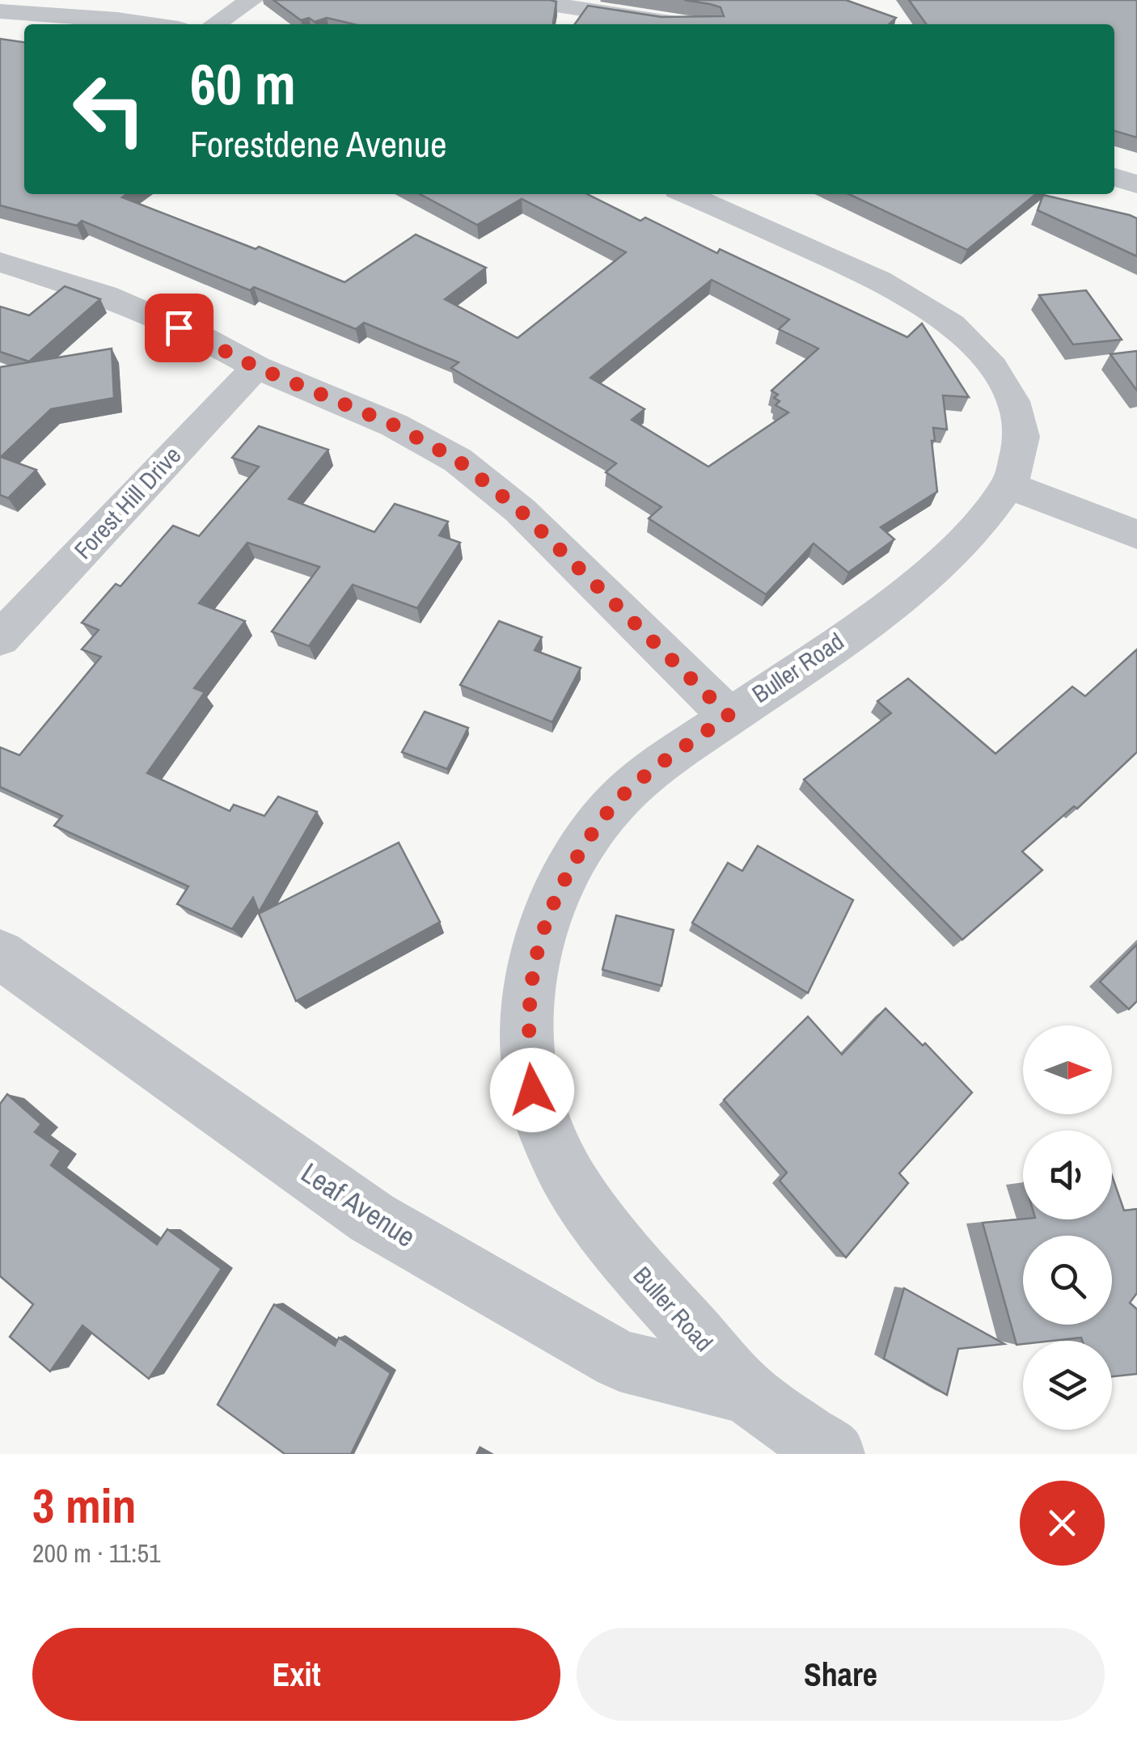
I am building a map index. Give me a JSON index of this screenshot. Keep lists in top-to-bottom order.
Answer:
{
  "streets": {
    "street": ["Forest Hill Drive", "Buller Road", "Leaf Avenue"]
  },
  "crossings": [
    ["Buller Road", "Leaf Avenue"]
  ],
  "north": "right",
  "page": {
    "turn": ["60 m", "Forestdene Avenue"],
    "heading": ["3 min", "200 m · 11:51"],
    "buttons": ["Exit", "Share"]
  }
}
